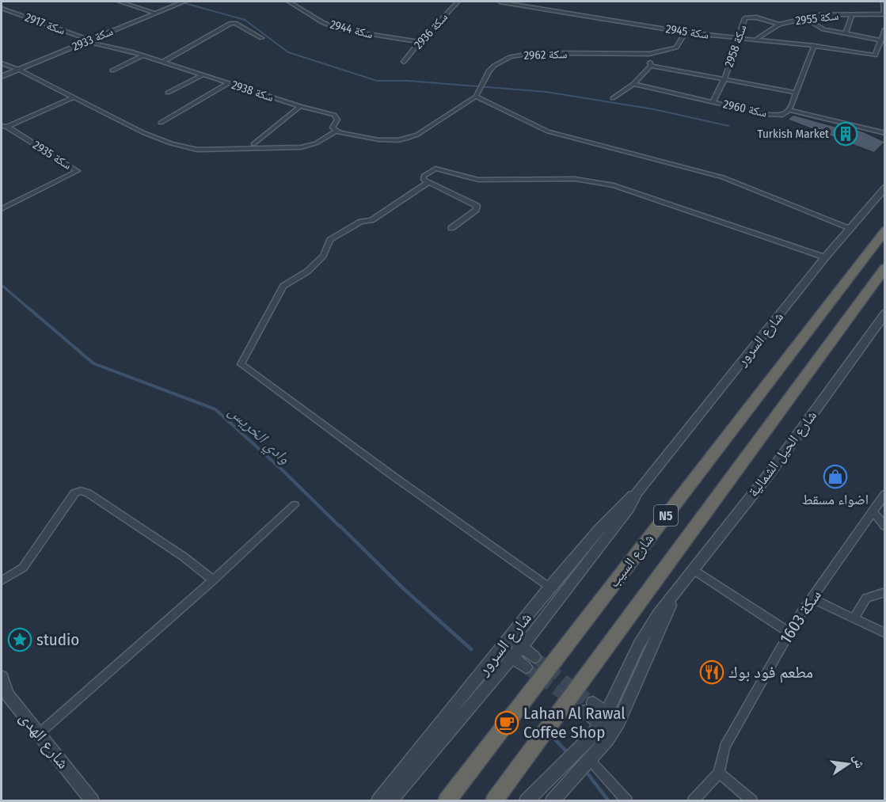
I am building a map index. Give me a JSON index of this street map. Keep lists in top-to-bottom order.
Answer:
{
  "streets": {
    "highway": ["N5", "شارع السيب"],
    "street": [
      "سكة 2955",
      "سكة 2917",
      "سكة 2944",
      "سكة 2936",
      "سكة 2945",
      "سكة 2933",
      "سكة 2958",
      "سكة 2962",
      "سكة 2938",
      "سكة 2960",
      "سكة 2935",
      "شارع السرور",
      "شارع الحيل الشمالية",
      "سكة 1603",
      "شارع الهدى"
    ]
  },
  "crossings": [
    ["سكة 2955", "سكة 2945"],
    ["سكة 2955", "سكة 2958"],
    ["سكة 2917", "سكة 2933"],
    ["سكة 2917", "سكة 2938"],
    ["سكة 2944", "سكة 2936"],
    ["سكة 2945", "سكة 2958"],
    ["سكة 2945", "سكة 2962"],
    ["سكة 2933", "سكة 2938"],
    ["سكة 2958", "سكة 2960"]
  ],
  "water": ["وادي الخريس"],
  "places": {
    "building": ["Turkish Market"],
    "shop": ["اضواء مسقط"],
    "place": ["studio"],
    "restaurant": ["مطعم فود بوك"],
    "cafe": ["Lahan Al Rawal Coffee Shop"]
  },
  "north": "right"
}
